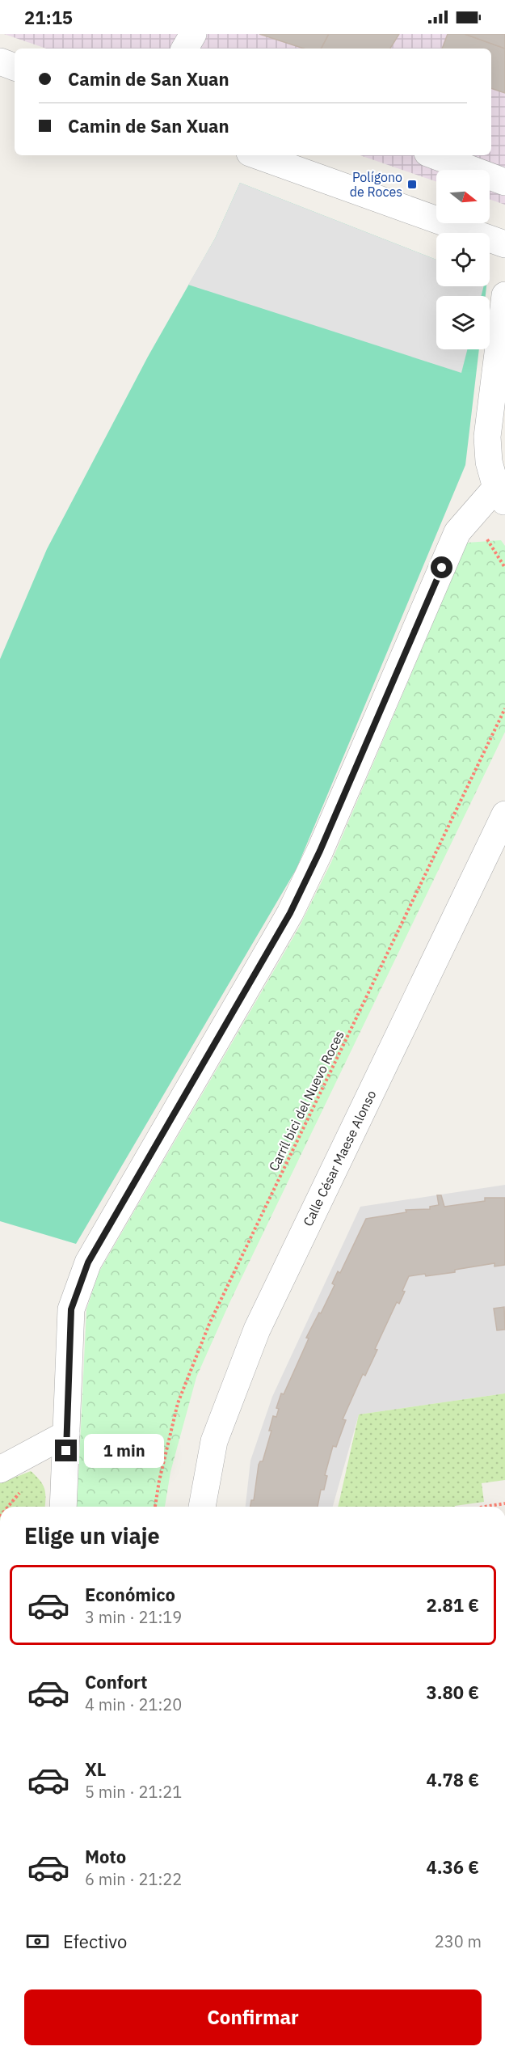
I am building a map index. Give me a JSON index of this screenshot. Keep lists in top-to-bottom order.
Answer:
{
  "streets": {
    "street": ["Calle César Maese Alonso"],
    "path": ["Carríl bici del Nuevo Roces"]
  },
  "places": {
    "transit": ["Polígono de Roces"]
  },
  "north": "right",
  "page": {
    "status": "21:15",
    "banner": ["Camin de San Xuan", "Camin de San Xuan"],
    "bubble": "1 min",
    "heading": "Elige un viaje",
    "list": [
      {
        "name": "Económico",
        "note": "3 min · 21:19",
        "value": "2.81 €"
      },
      {
        "name": "Confort",
        "note": "4 min · 21:20",
        "value": "3.80 €"
      },
      {
        "name": "XL",
        "note": "5 min · 21:21",
        "value": "4.78 €"
      },
      {
        "name": "Moto",
        "note": "6 min · 21:22",
        "value": "4.36 €"
      }
    ],
    "pay": ["Efectivo", "230 m"],
    "buttons": "Confirmar"
  }
}
